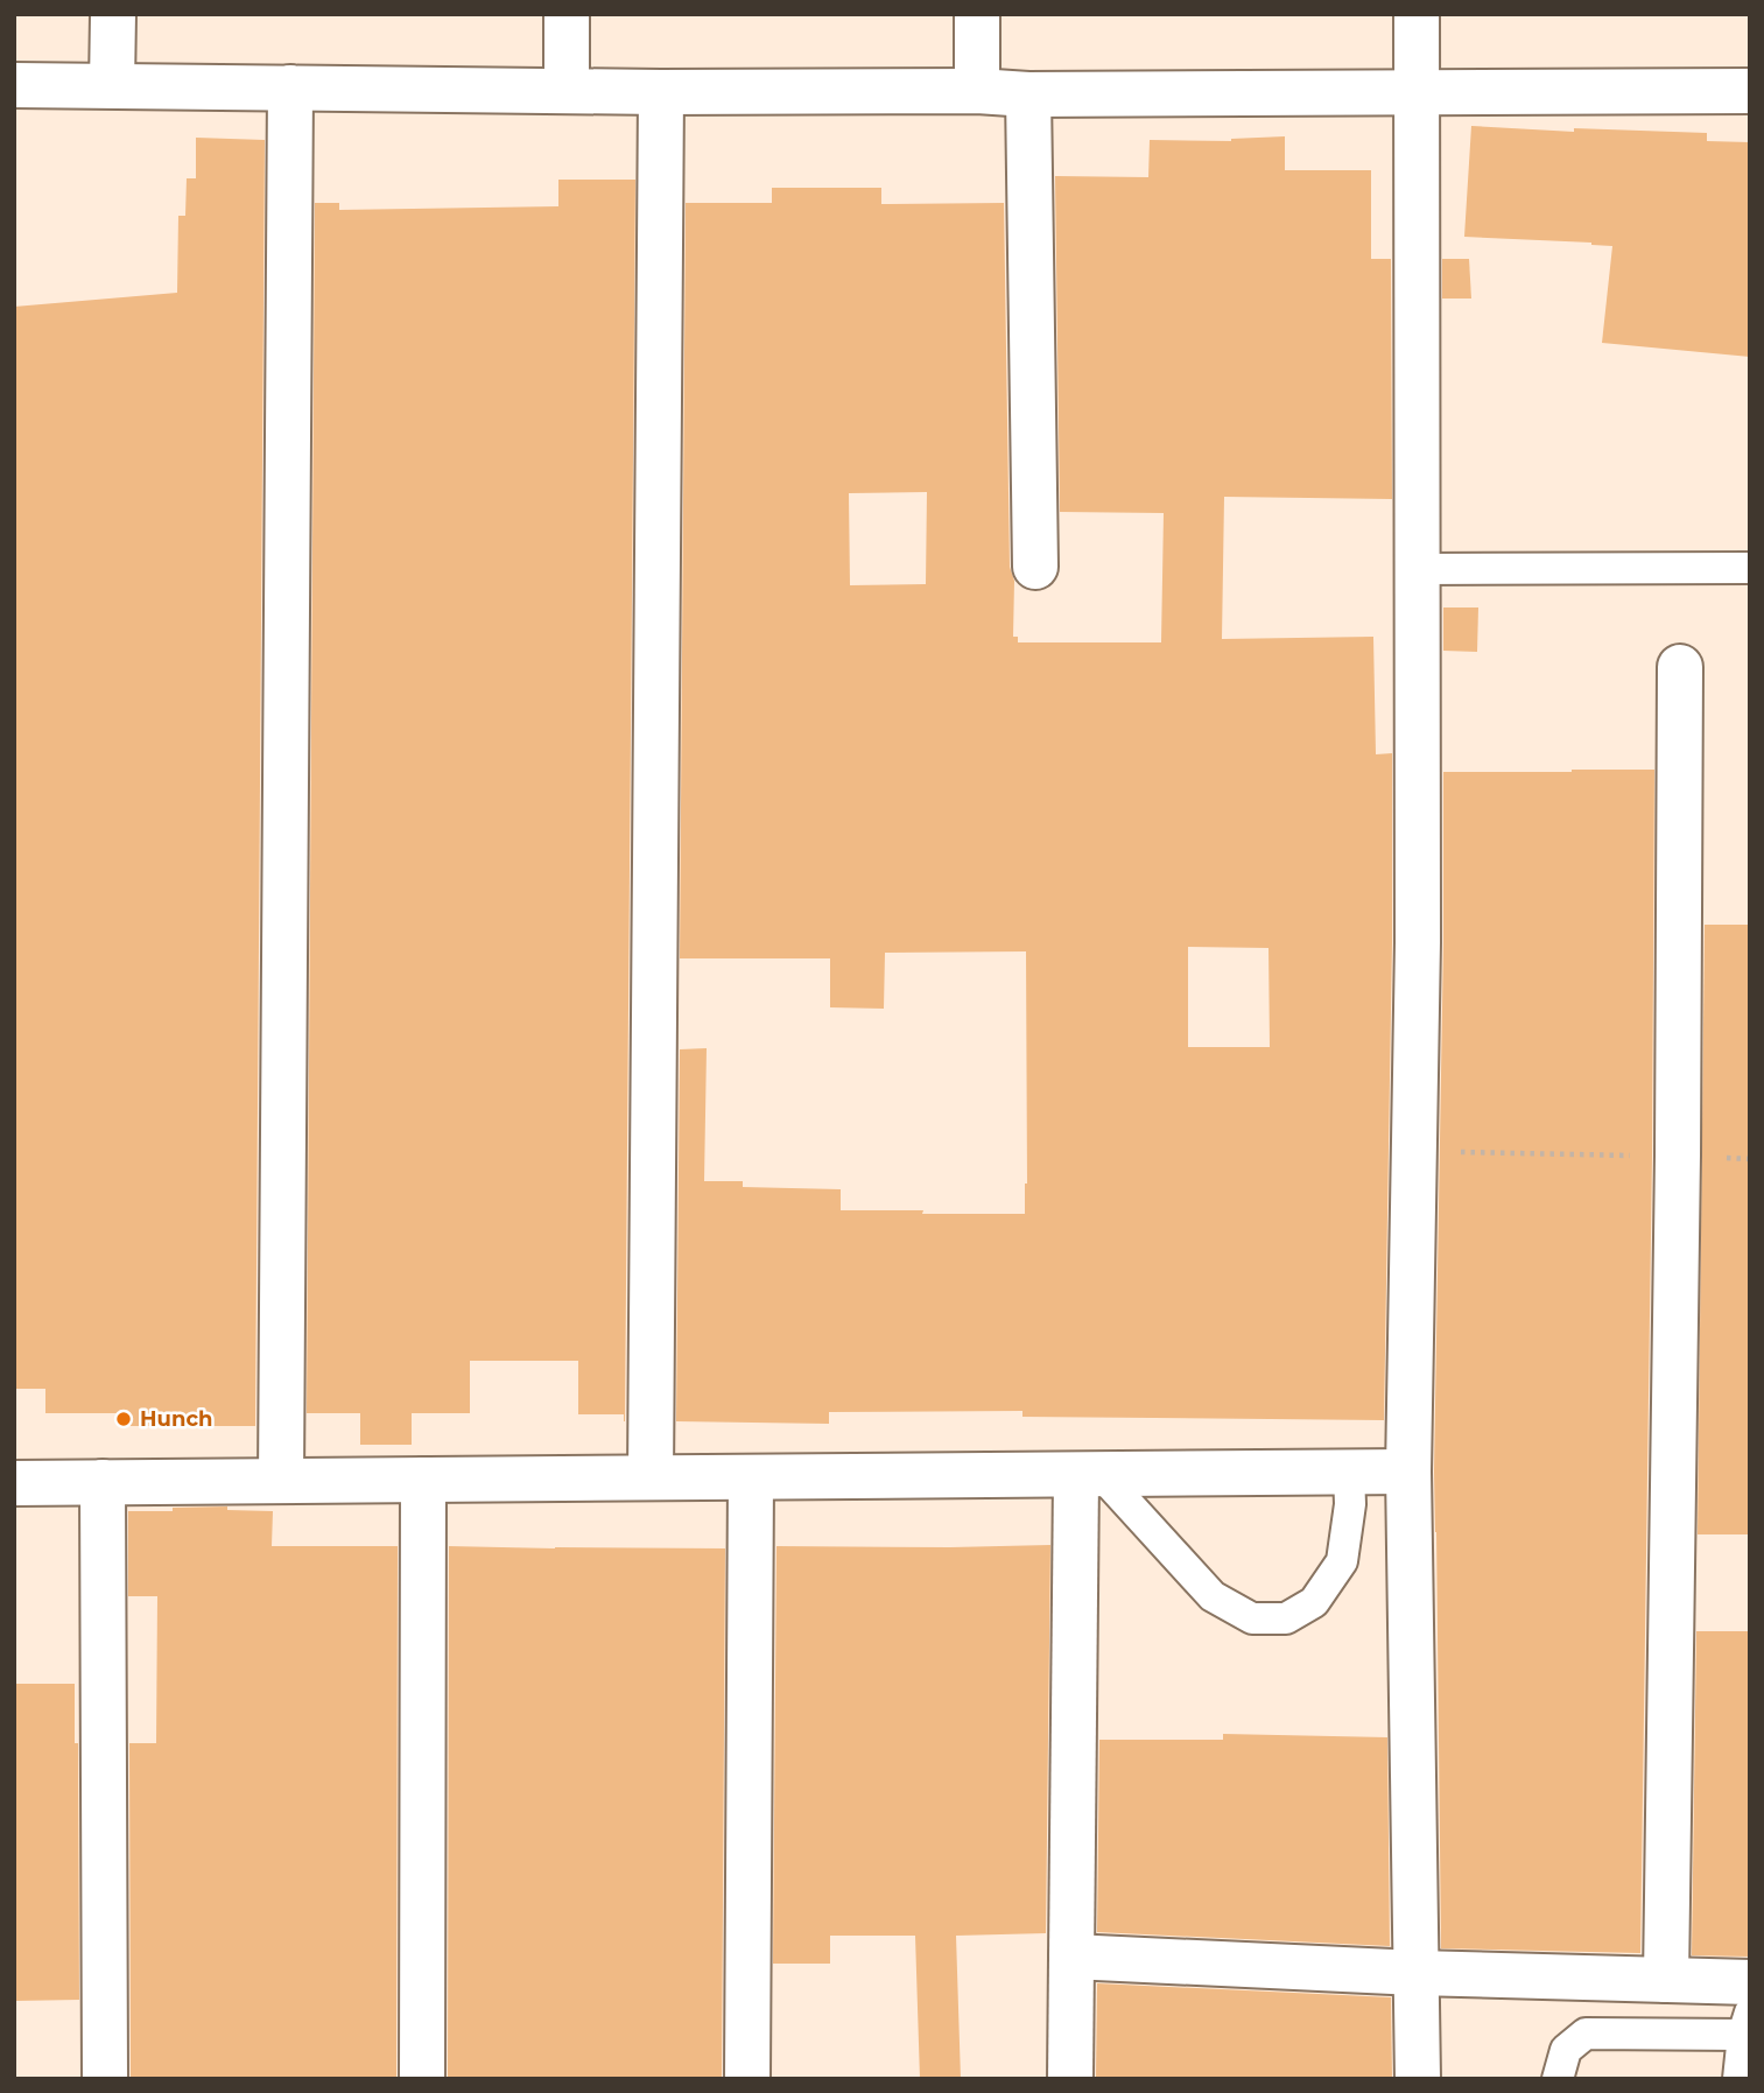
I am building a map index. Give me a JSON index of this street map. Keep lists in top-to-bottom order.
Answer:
{
  "places": ["Hunch"]
}
